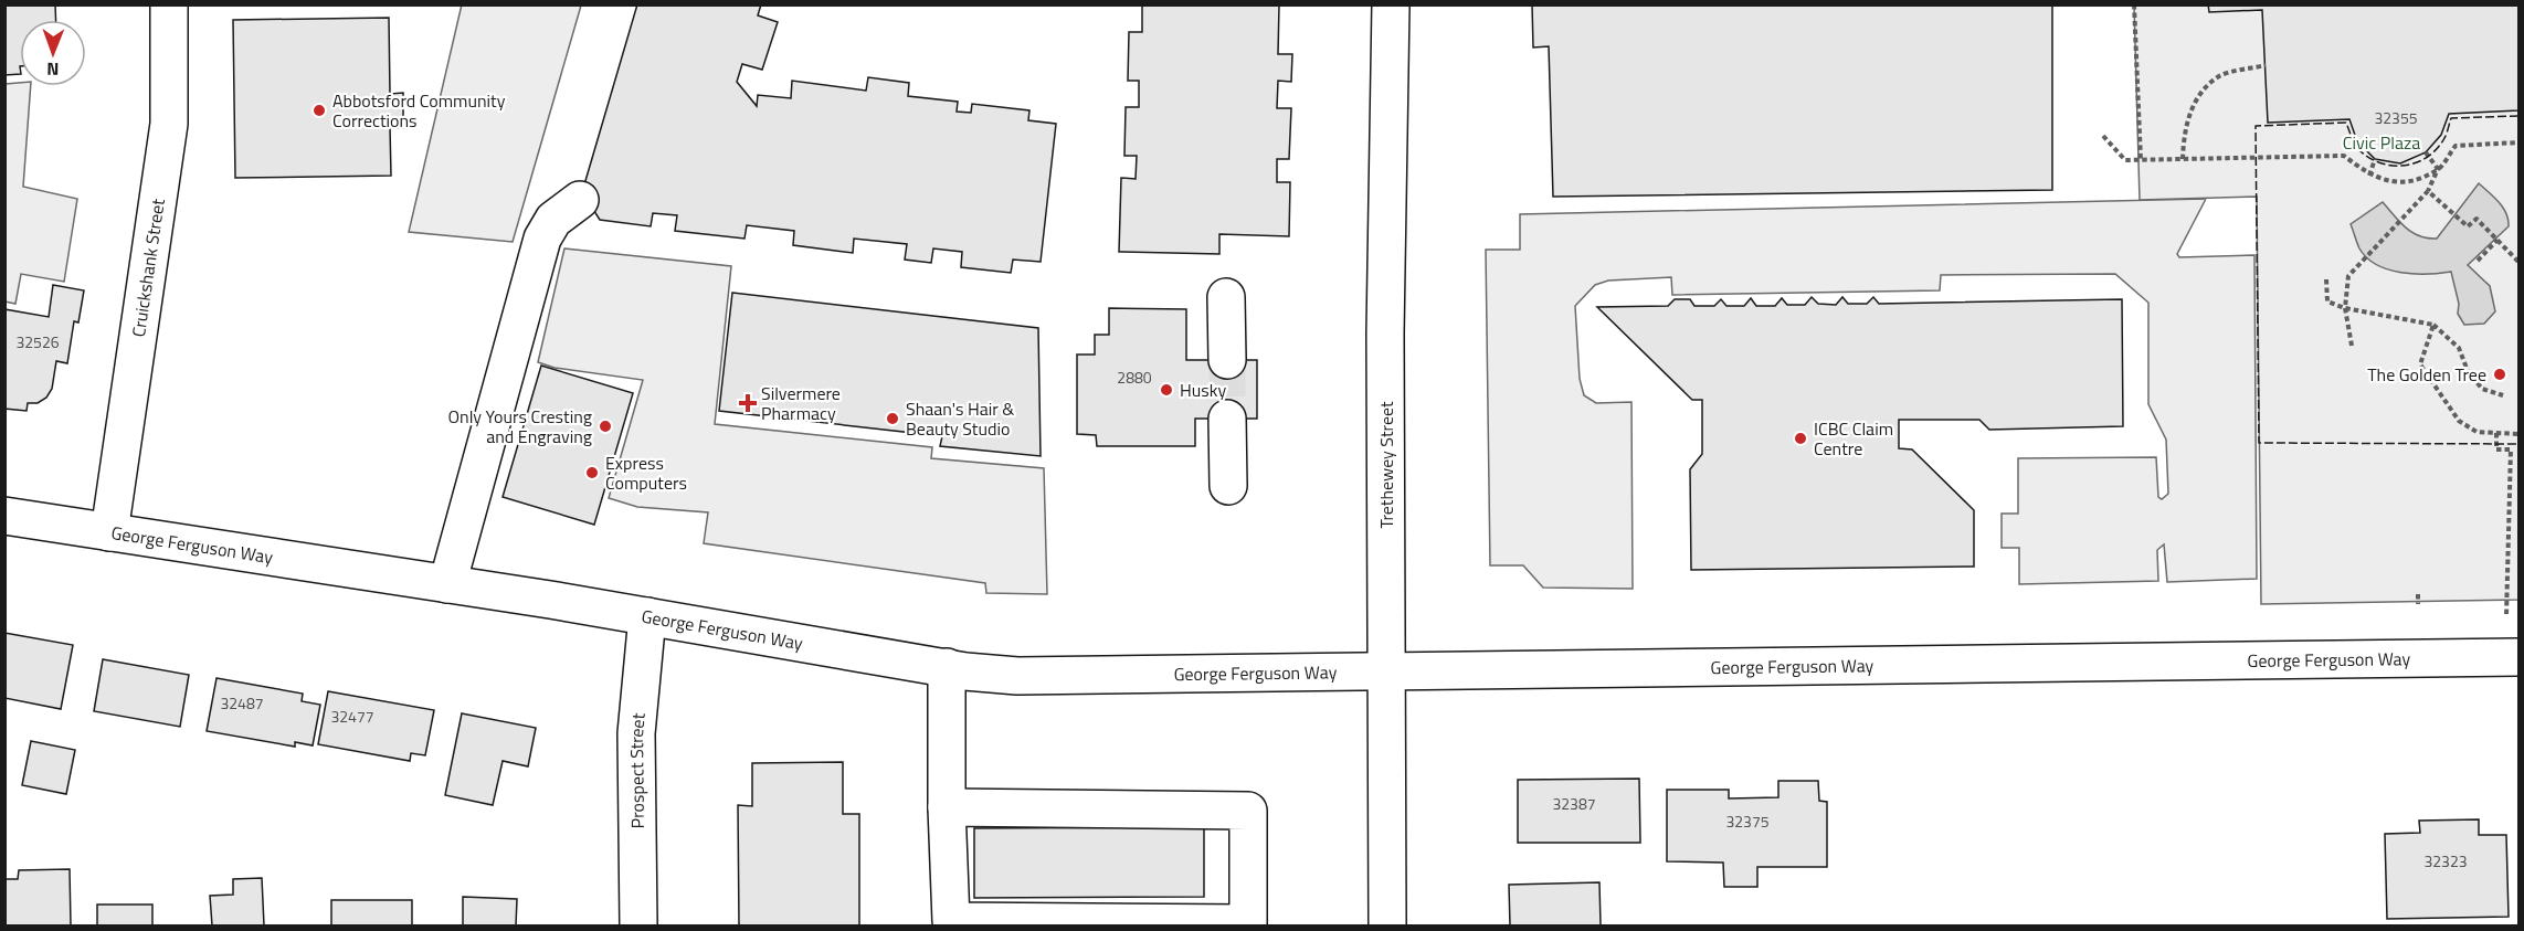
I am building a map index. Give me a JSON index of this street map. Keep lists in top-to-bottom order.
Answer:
{
  "streets": {
    "main road": [
      "Cruickshank Street",
      "Trethewey Street",
      "George Ferguson Way",
      "Prospect Street"
    ]
  },
  "crossings": [
    ["Cruickshank Street", "George Ferguson Way"],
    ["Trethewey Street", "George Ferguson Way"],
    ["George Ferguson Way", "Prospect Street"]
  ],
  "parks": ["Civic Plaza"],
  "places": {
    "other": [
      "Abbotsford Community Corrections",
      "The Golden Tree",
      "Husky",
      "Shaan's Hair & Beauty Studio",
      "Only Yours Cresting and Engraving",
      "ICBC Claim Centre",
      "Express Computers"
    ],
    "health": ["Silvermere Pharmacy"]
  },
  "house_numbers": [
    "32355",
    "32526",
    "2880",
    "32487",
    "32477",
    "32387",
    "32375",
    "32323"
  ],
  "north": "bottom"
}
